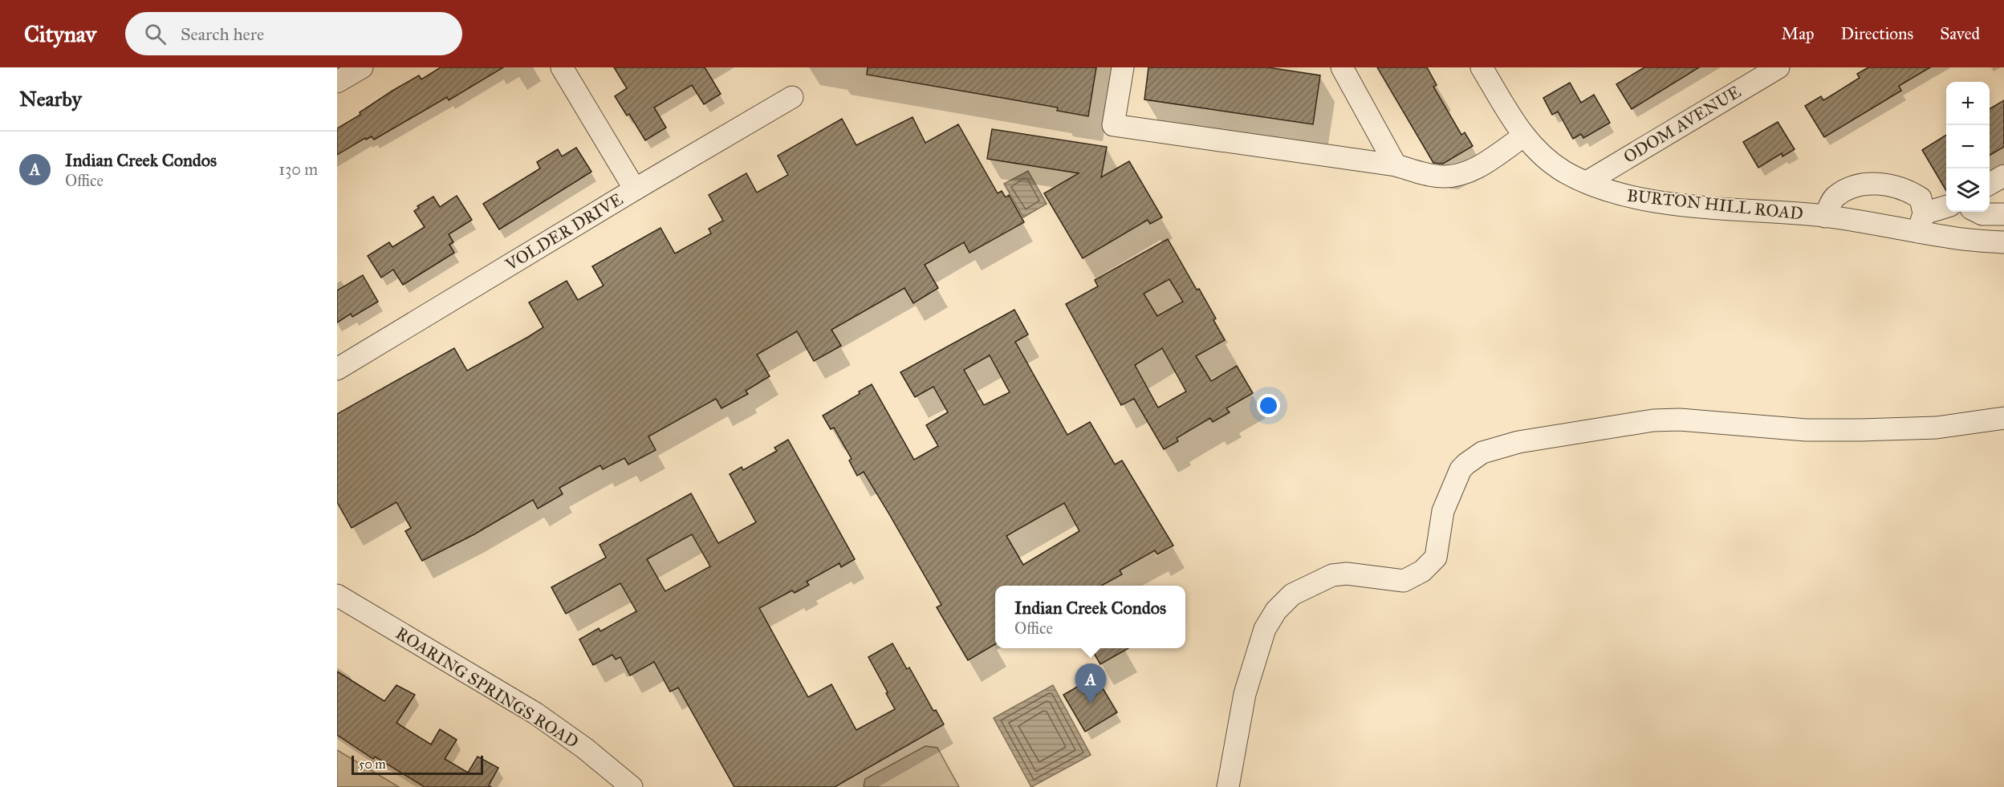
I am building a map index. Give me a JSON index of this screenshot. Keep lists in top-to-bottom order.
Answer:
{
  "streets": {
    "street": [
      "ODOM AVENUE",
      "BURTON HILL ROAD",
      "VOLDER DRIVE",
      "ROARING SPRINGS ROAD"
    ]
  },
  "crossings": [
    ["ODOM AVENUE", "BURTON HILL ROAD"]
  ],
  "scale_bar": "50 m",
  "page": {
    "header": "Citynav",
    "search": "Search here",
    "nav": ["Map", "Directions", "Saved"],
    "heading": "Nearby",
    "map_buttons": ["+", "−"],
    "list": [
      {
        "mark": "A",
        "name": "Indian Creek Condos",
        "note": "Office",
        "value": "130 m"
      }
    ],
    "popup": ["Indian Creek Condos", "Office"],
    "pins": "A",
    "scale": "50 m"
  }
}
